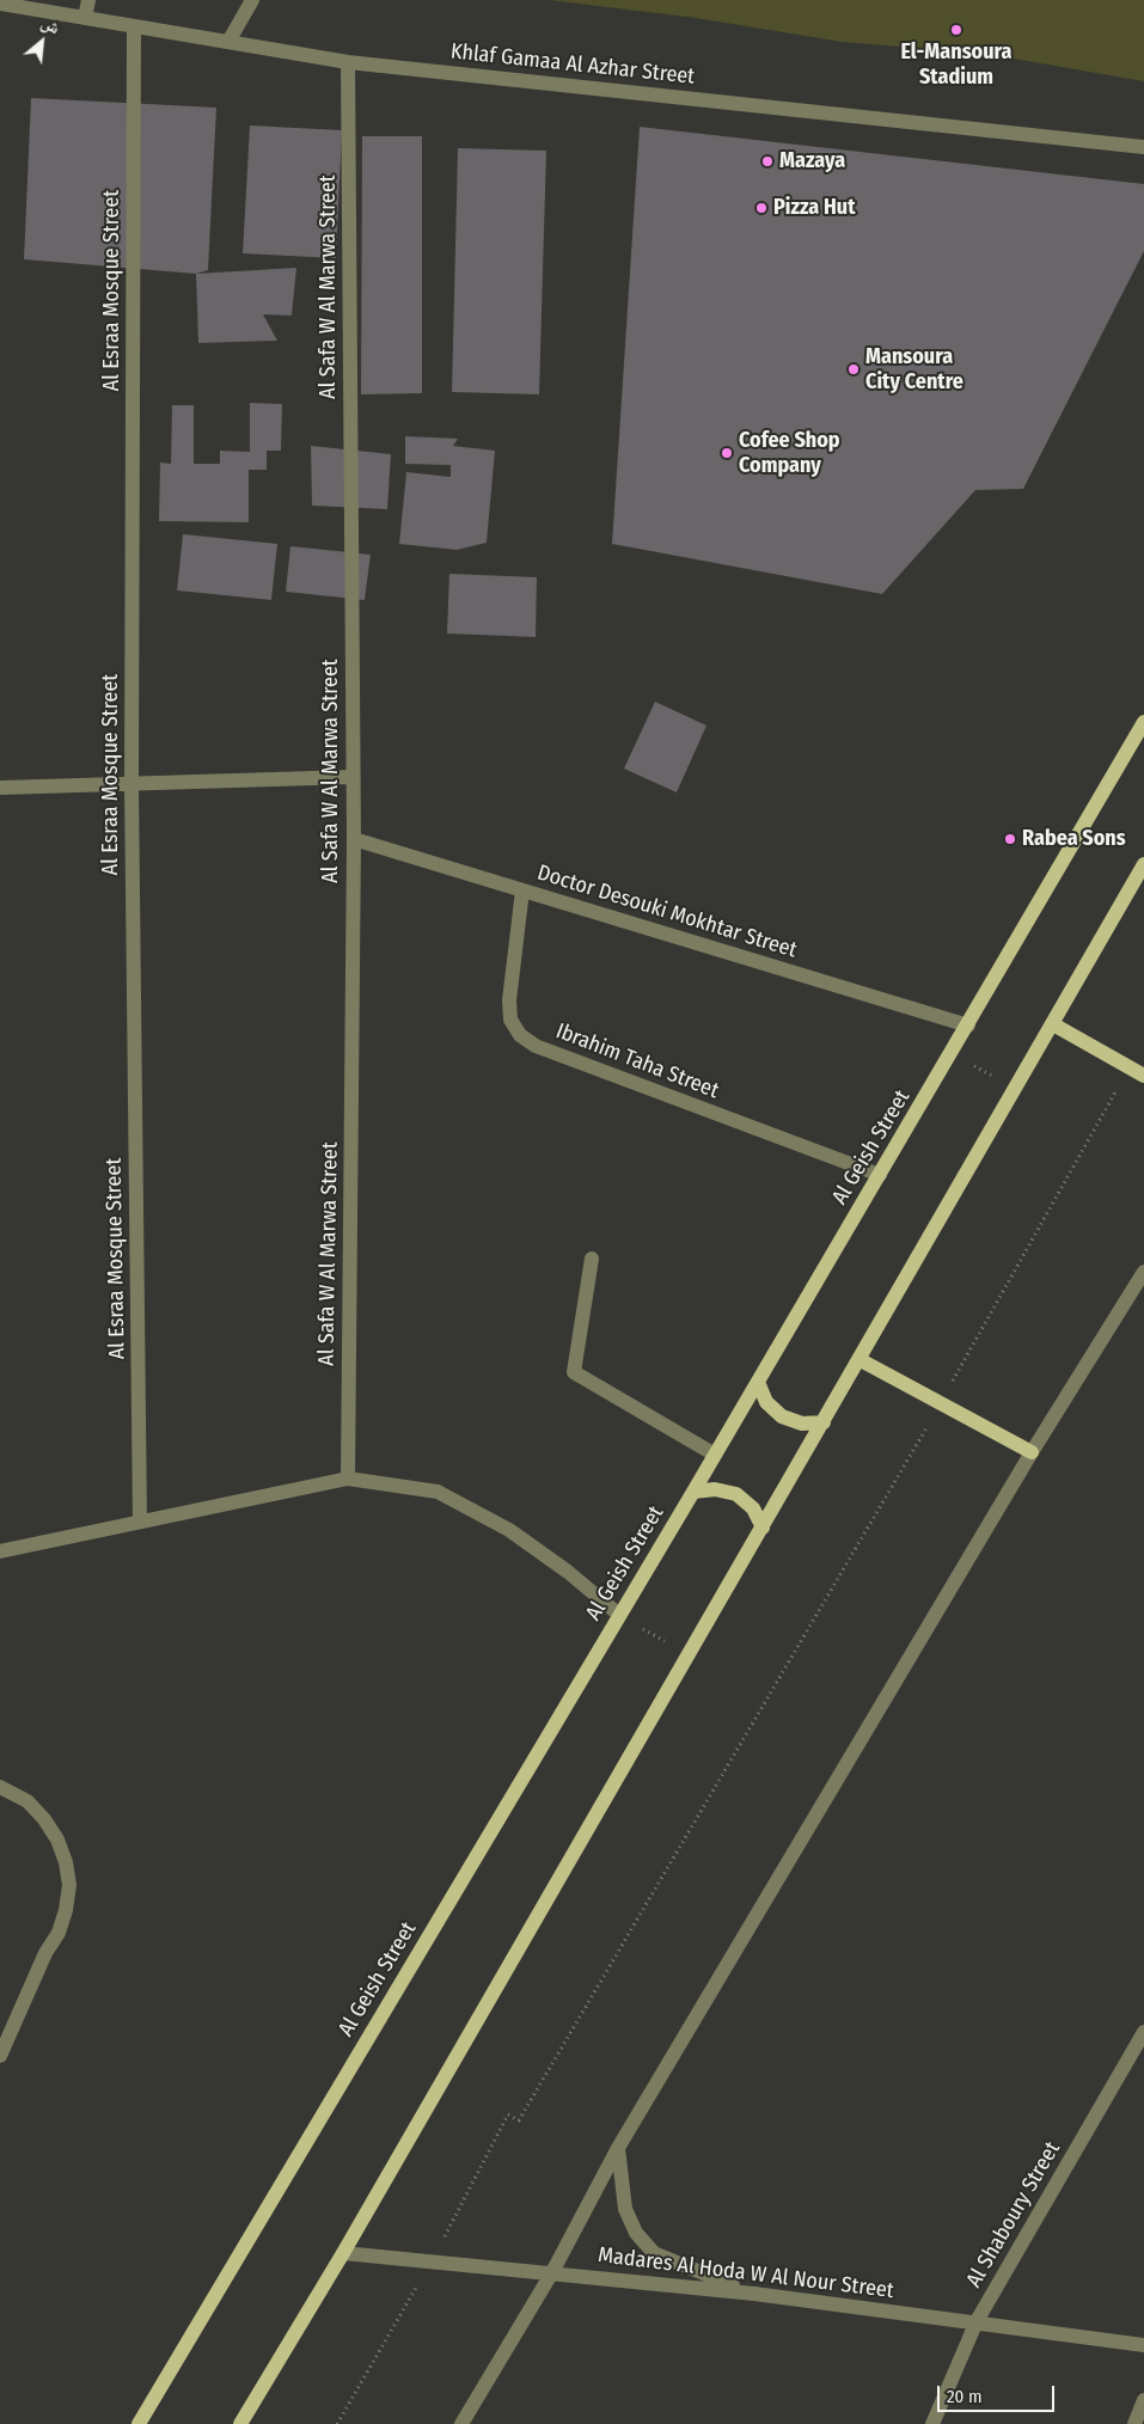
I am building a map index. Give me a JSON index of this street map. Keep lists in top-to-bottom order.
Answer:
{
  "streets": {
    "main road": ["Al Geish Street"],
    "street": [
      "Khlaf Gamaa Al Azhar Street",
      "Al Safa W Al Marwa Street",
      "Al Esraa Mosque Street",
      "Doctor Desouki Mokhtar Street",
      "Ibrahim Taha Street",
      "Al Shaboury Street",
      "Madares Al Hoda W Al Nour Street"
    ]
  },
  "crossings": [
    ["Khlaf Gamaa Al Azhar Street", "Al Safa W Al Marwa Street"],
    ["Khlaf Gamaa Al Azhar Street", "Al Esraa Mosque Street"],
    ["Al Safa W Al Marwa Street", "Doctor Desouki Mokhtar Street"],
    ["Doctor Desouki Mokhtar Street", "Ibrahim Taha Street"],
    ["Doctor Desouki Mokhtar Street", "Al Geish Street"],
    ["Ibrahim Taha Street", "Al Geish Street"],
    ["Al Shaboury Street", "Madares Al Hoda W Al Nour Street"]
  ],
  "places": [
    "El-Mansoura Stadium",
    "Mazaya",
    "Pizza Hut",
    "Mansoura City Centre",
    "Cofee Shop Company",
    "Rabea Sons"
  ],
  "scale_bar": "20 m",
  "north": "top right"
}
